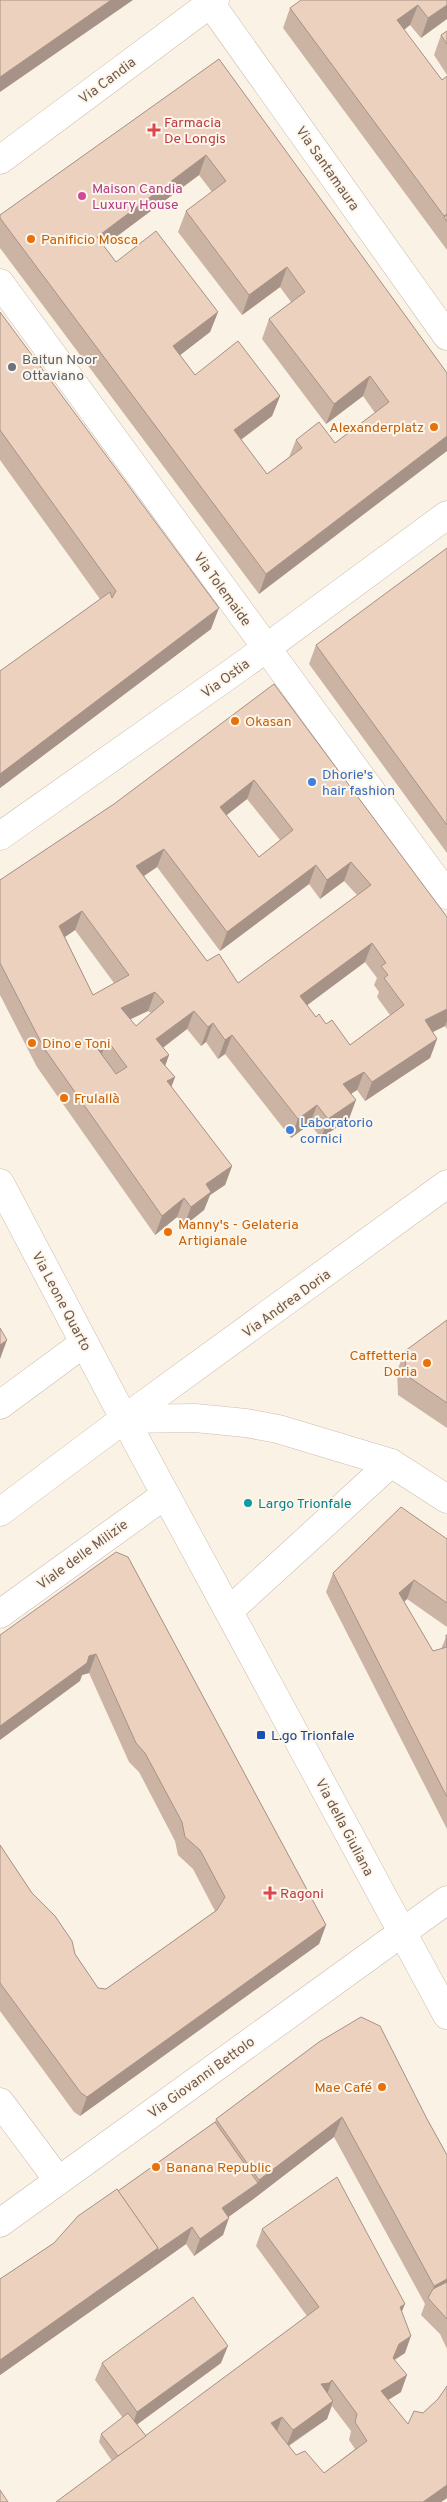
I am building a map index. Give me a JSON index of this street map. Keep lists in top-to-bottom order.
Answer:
{
  "streets": {
    "street": [
      "Via Candia",
      "Via Santamaura",
      "Via Tolemaide",
      "Via Ostia",
      "Via Leone Quarto",
      "Via Andrea Doria",
      "Viale delle Milizie",
      "Via della Giuliana",
      "Via Giovanni Bettolo"
    ]
  },
  "crossings": [
    ["Via Candia", "Via Santamaura"],
    ["Via Tolemaide", "Via Ostia"],
    ["Via Leone Quarto", "Via Andrea Doria"],
    ["Via della Giuliana", "Via Giovanni Bettolo"]
  ],
  "places": {
    "health": ["Farmacia De Longis", "Ragoni"],
    "other": [
      "Maison Candia Luxury House",
      "Panificio Mosca",
      "Baitun Noor Ottaviano",
      "Alexanderplatz",
      "Okasan",
      "Dhorie's hair fashion",
      "Dino e Toni",
      "Frulallà",
      "Laboratorio cornici",
      "Manny's - Gelateria Artigianale",
      "Caffetteria Doria",
      "Largo Trionfale",
      "Mae Café",
      "Banana Republic"
    ],
    "transit": ["L.go Trionfale"]
  }
}
